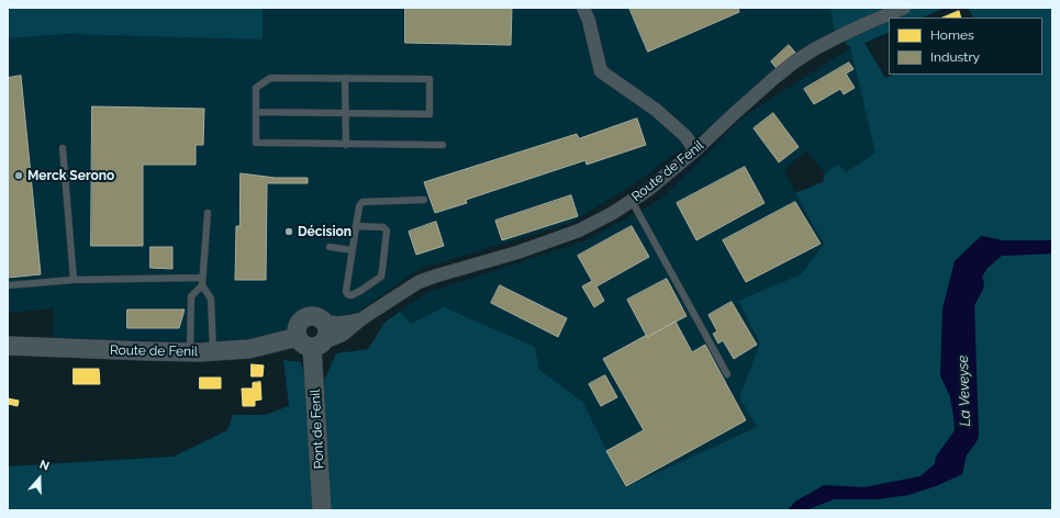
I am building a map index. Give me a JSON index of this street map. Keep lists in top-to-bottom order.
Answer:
{
  "streets": {
    "street": ["Route de Fenil", "Pont de Fenil"]
  },
  "crossings": [
    ["Route de Fenil", "Pont de Fenil"]
  ],
  "water": ["La Veveyse"],
  "places": ["Merck Serono", "Décision"],
  "legend": ["Homes", "Industry"],
  "north": "top"
}
